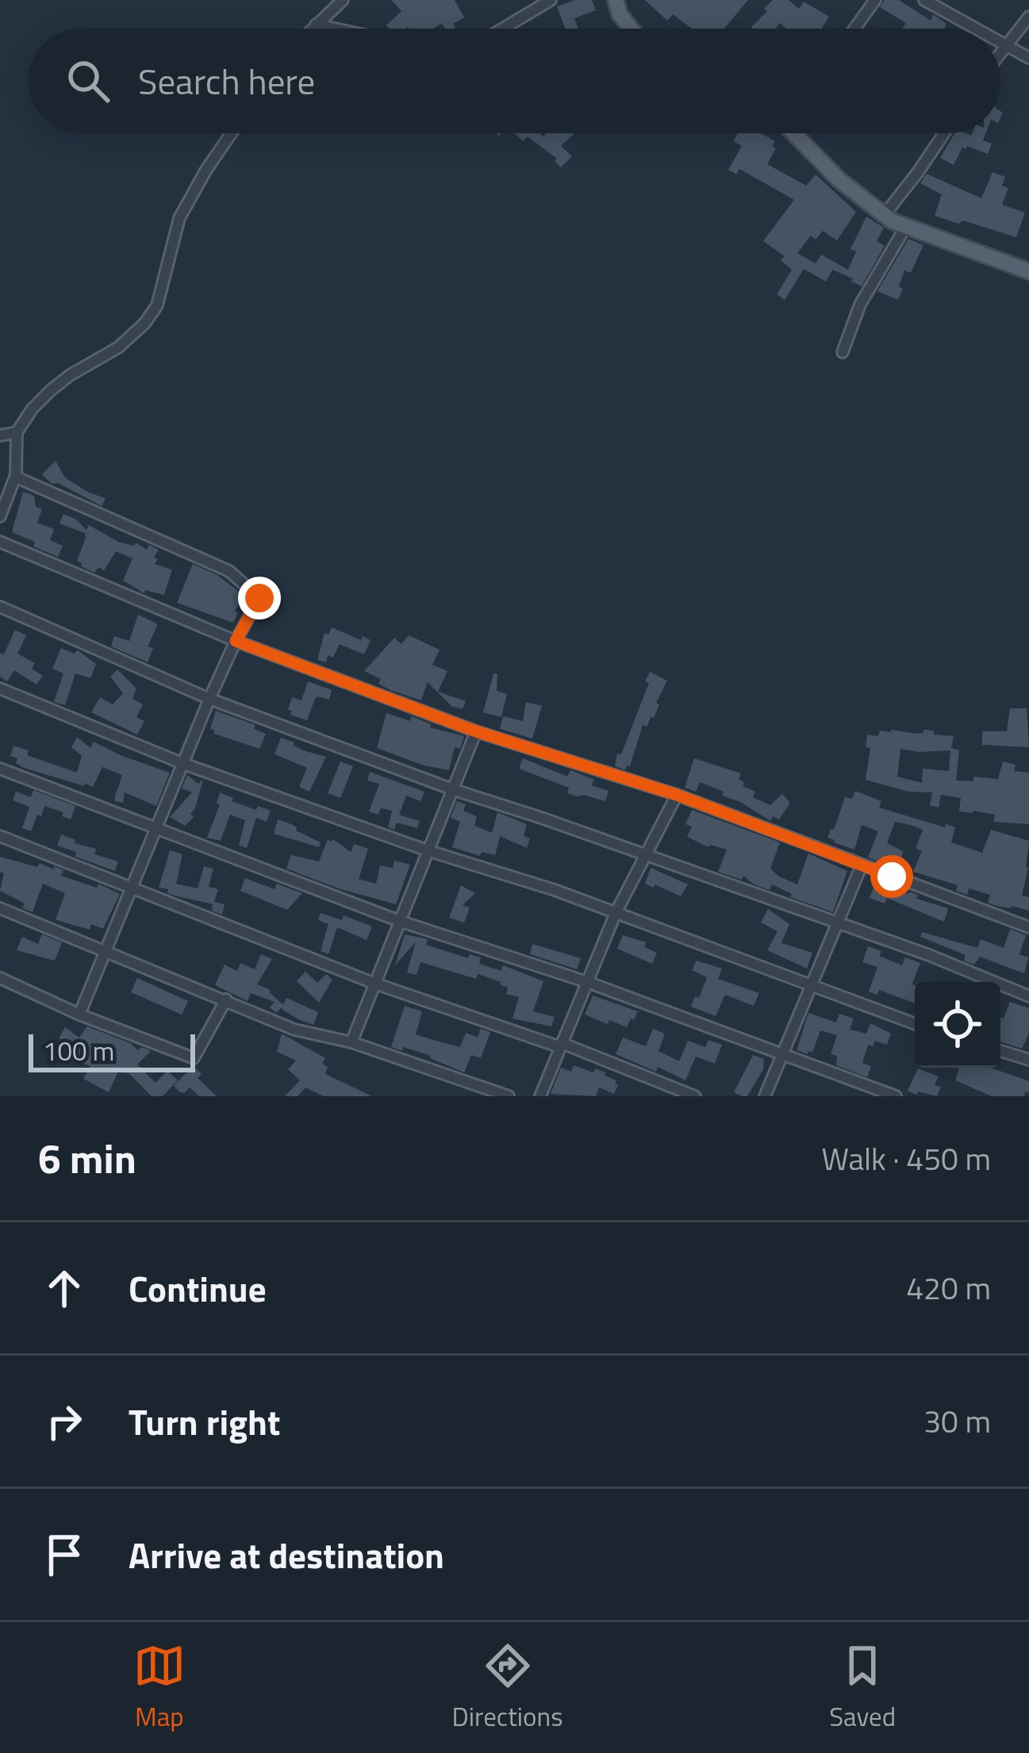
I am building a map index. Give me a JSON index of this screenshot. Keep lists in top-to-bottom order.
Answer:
{
  "scale_bar": "100 m",
  "page": {
    "search": "Search here",
    "scale": "100 m",
    "heading": ["6 min", "Walk · 450 m"],
    "list": [
      ["Continue", "420 m"],
      ["Turn right", "30 m"],
      "Arrive at destination"
    ],
    "nav": ["Map", "Directions", "Saved"]
  }
}
